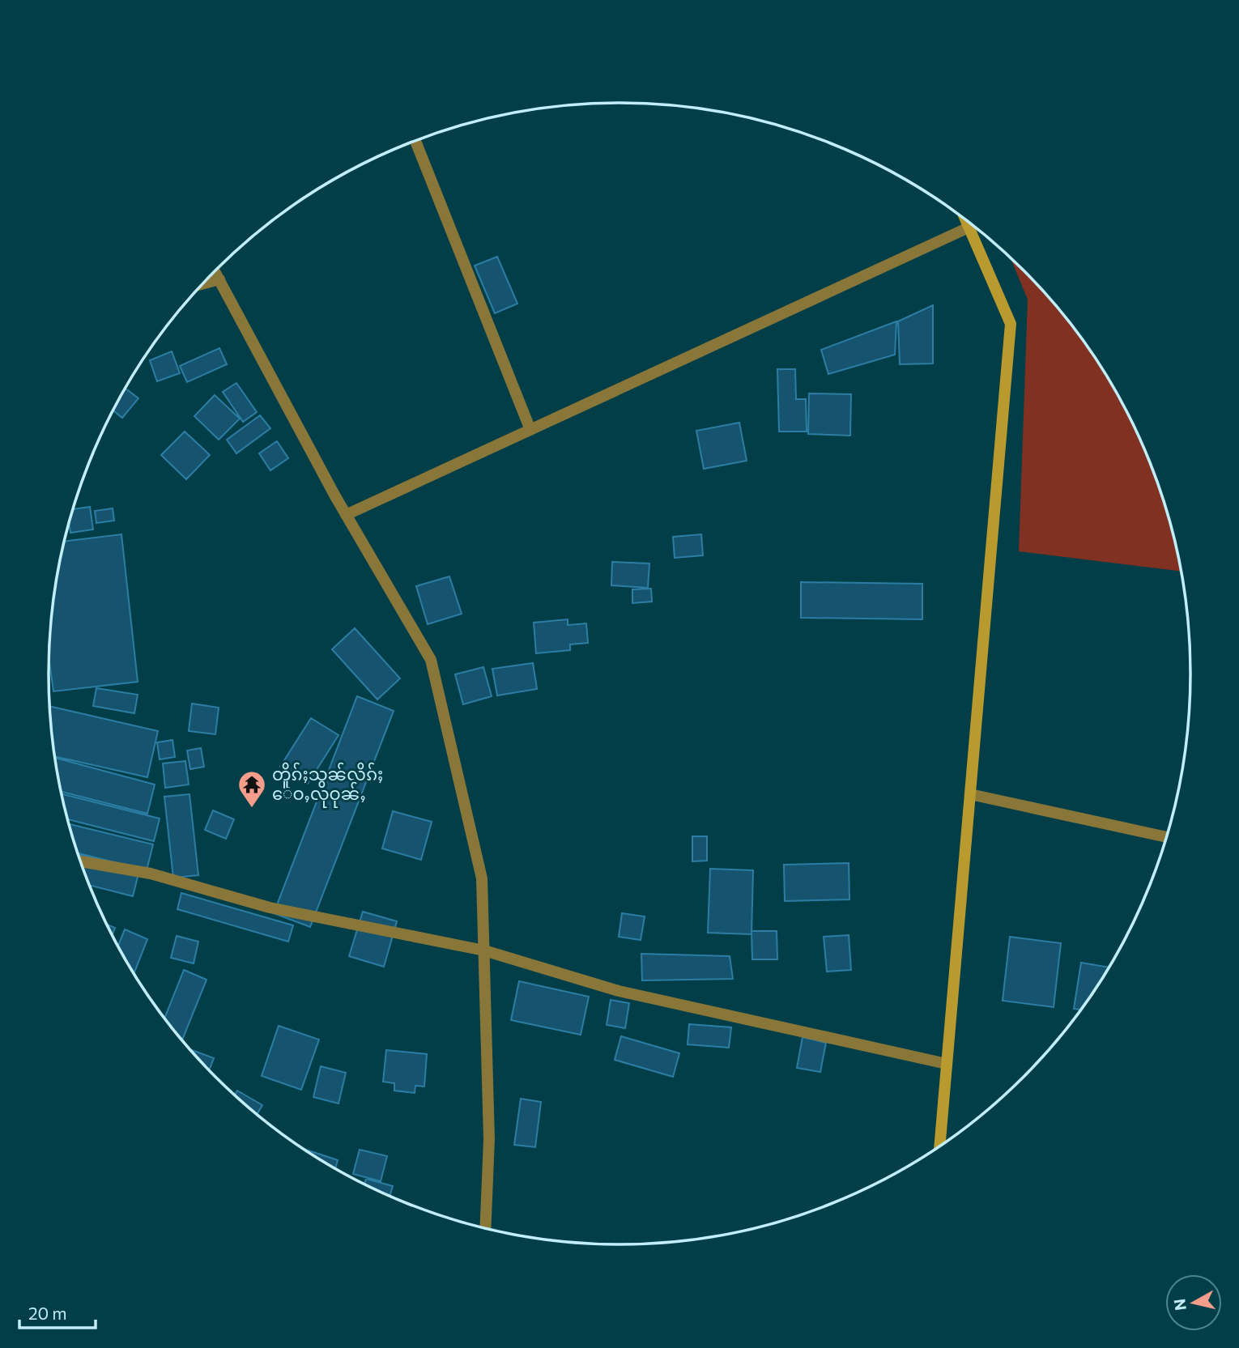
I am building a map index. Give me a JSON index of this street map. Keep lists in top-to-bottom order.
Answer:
{
  "places": {
    "temple": ["တိူၵ်ႈသွၼ်လိၵ်ႈ ေဝႇလုဝုၼ်ႇ"]
  },
  "scale_bar": "20 m",
  "north": "left"
}
